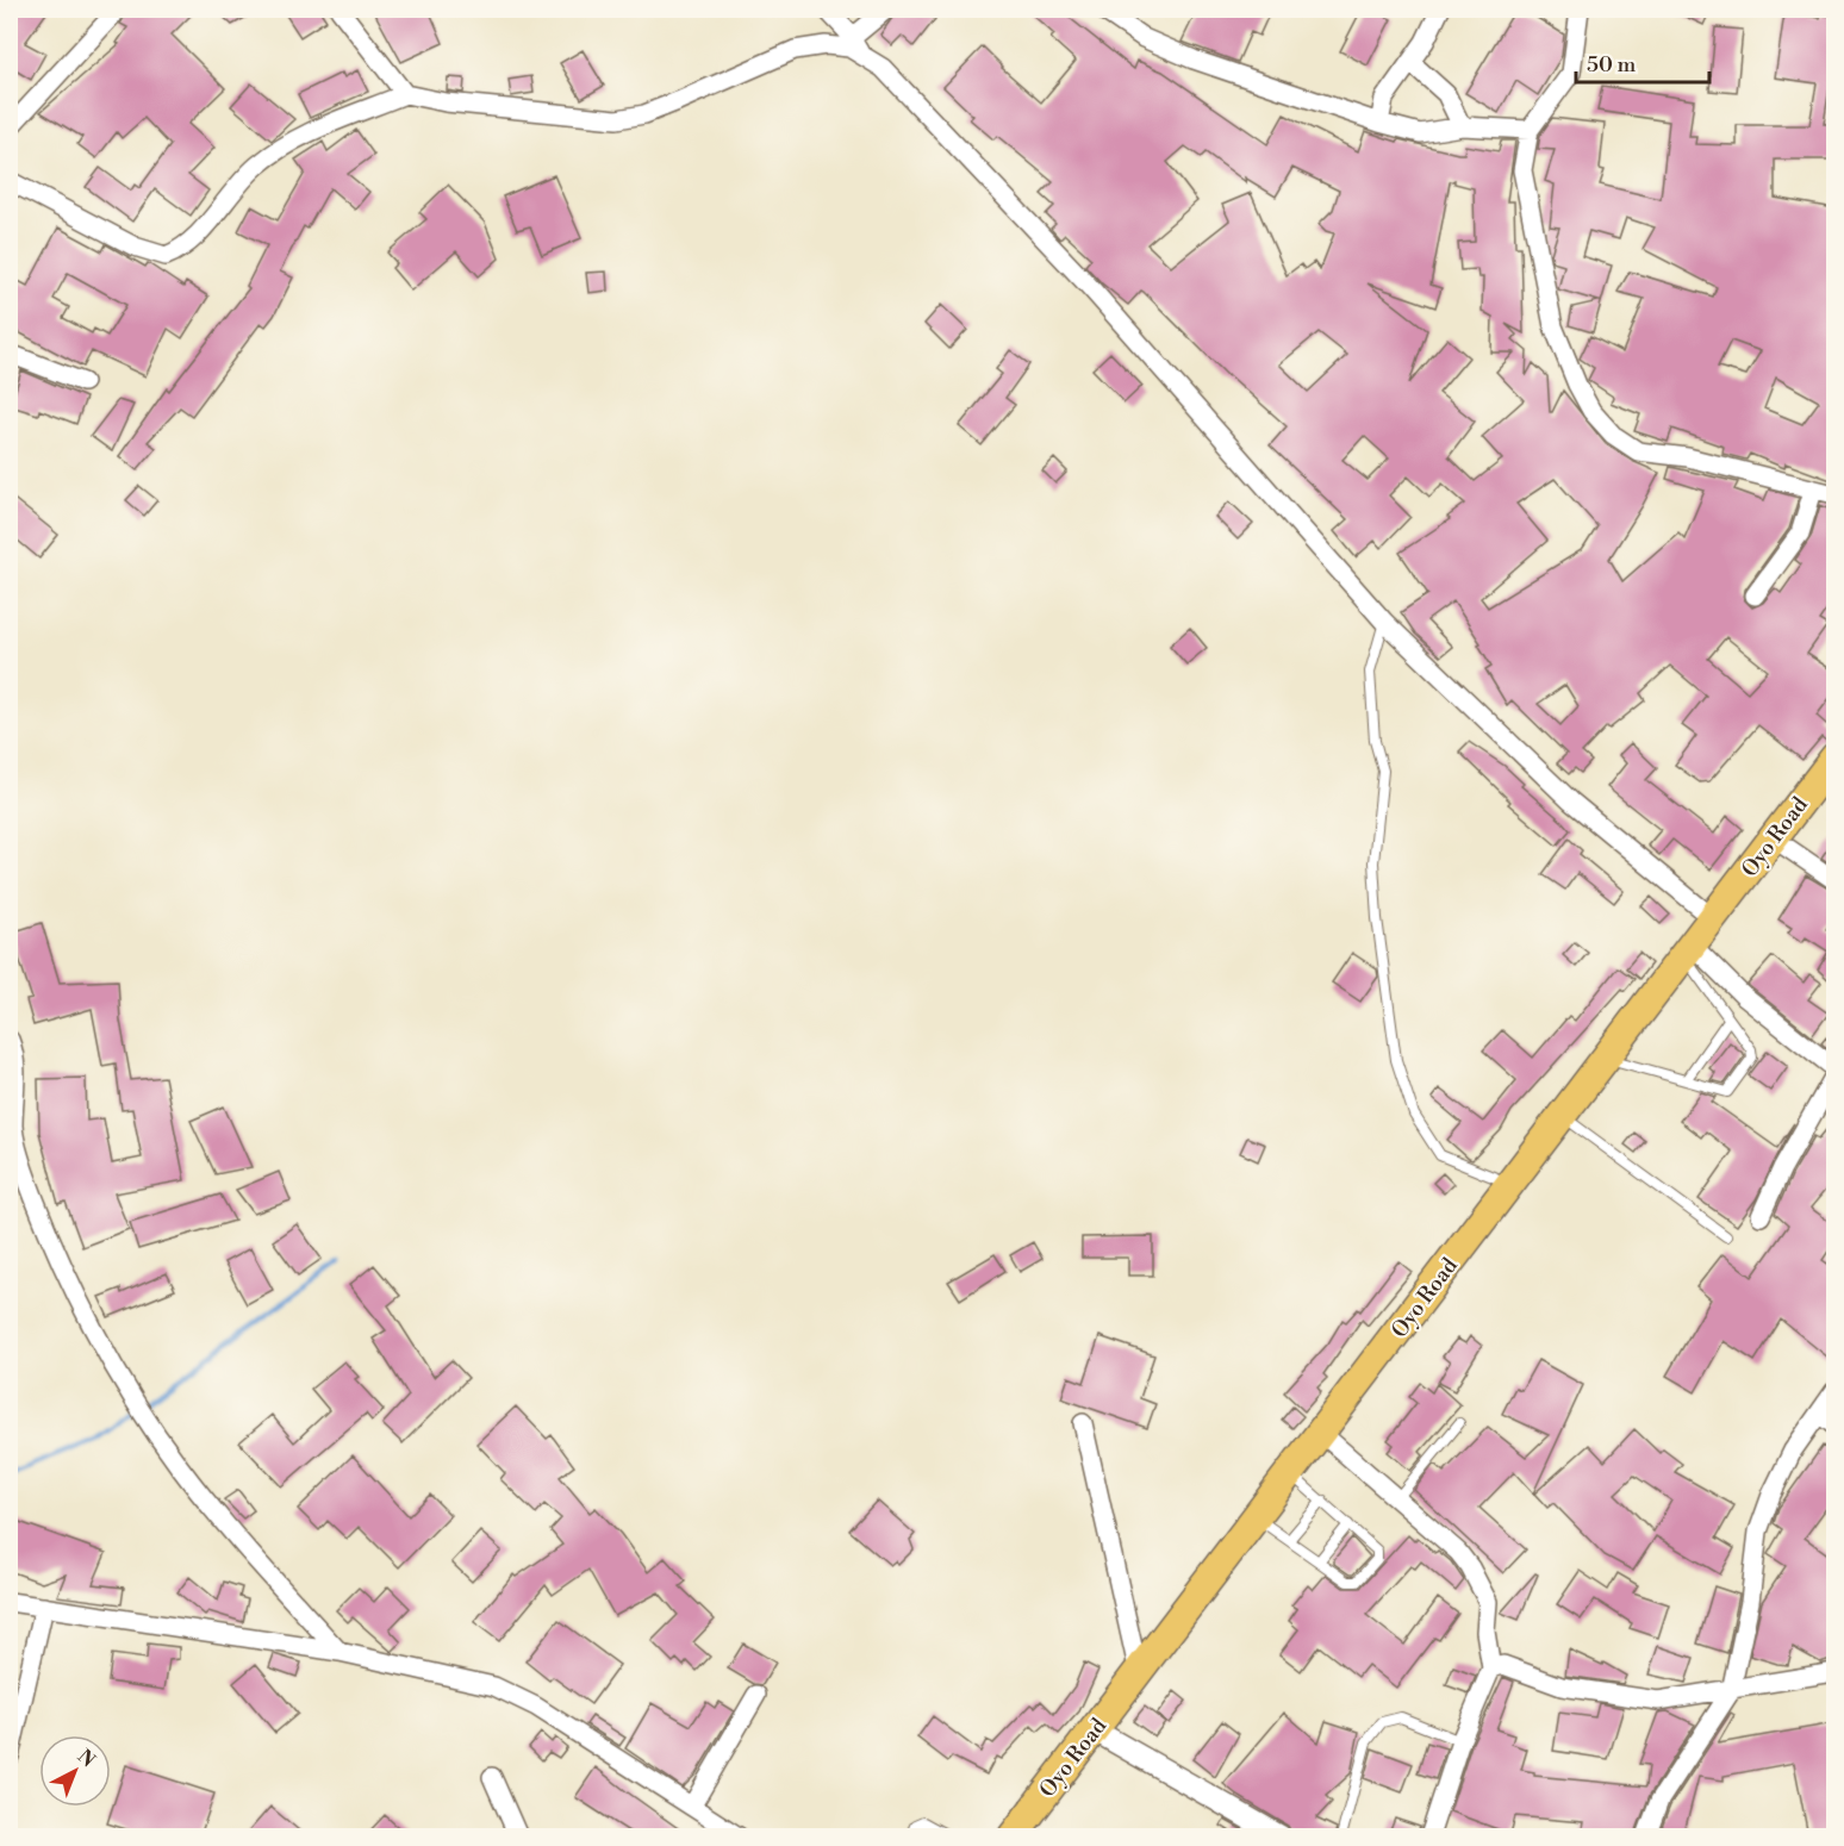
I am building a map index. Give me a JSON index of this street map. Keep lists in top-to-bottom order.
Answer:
{
  "streets": {
    "highway": ["Oyo Road"]
  },
  "scale_bar": "50 m",
  "north": "top right"
}
